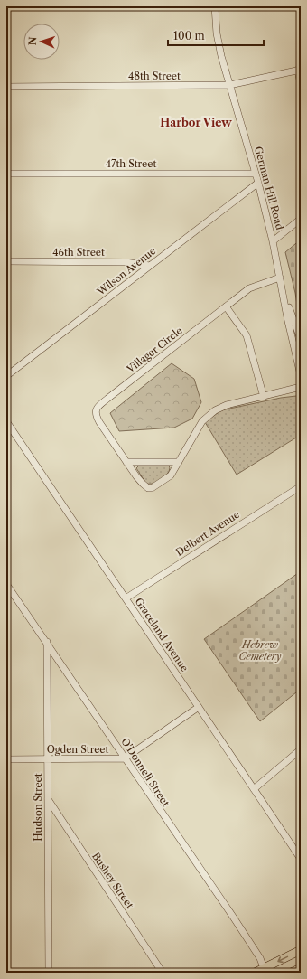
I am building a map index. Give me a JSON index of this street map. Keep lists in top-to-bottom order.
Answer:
{
  "streets": {
    "street": [
      "48th Street",
      "47th Street",
      "German Hill Road",
      "46th Street",
      "Wilson Avenue",
      "Villager Circle",
      "Delbert Avenue",
      "Graceland Avenue",
      "Ogden Street",
      "O'Donnell Street",
      "Hudson Street",
      "Bushey Street"
    ]
  },
  "crossings": [
    ["48th Street", "German Hill Road"],
    ["47th Street", "German Hill Road"],
    ["German Hill Road", "Wilson Avenue"],
    ["German Hill Road", "Villager Circle"],
    ["46th Street", "Wilson Avenue"],
    ["Delbert Avenue", "Graceland Avenue"],
    ["Ogden Street", "O'Donnell Street"],
    ["Ogden Street", "Hudson Street"],
    ["O'Donnell Street", "Hudson Street"],
    ["Hudson Street", "Bushey Street"]
  ],
  "districts": ["Harbor View"],
  "parks": ["Hebrew Cemetery"],
  "scale_bar": "100 m",
  "north": "left"
}
